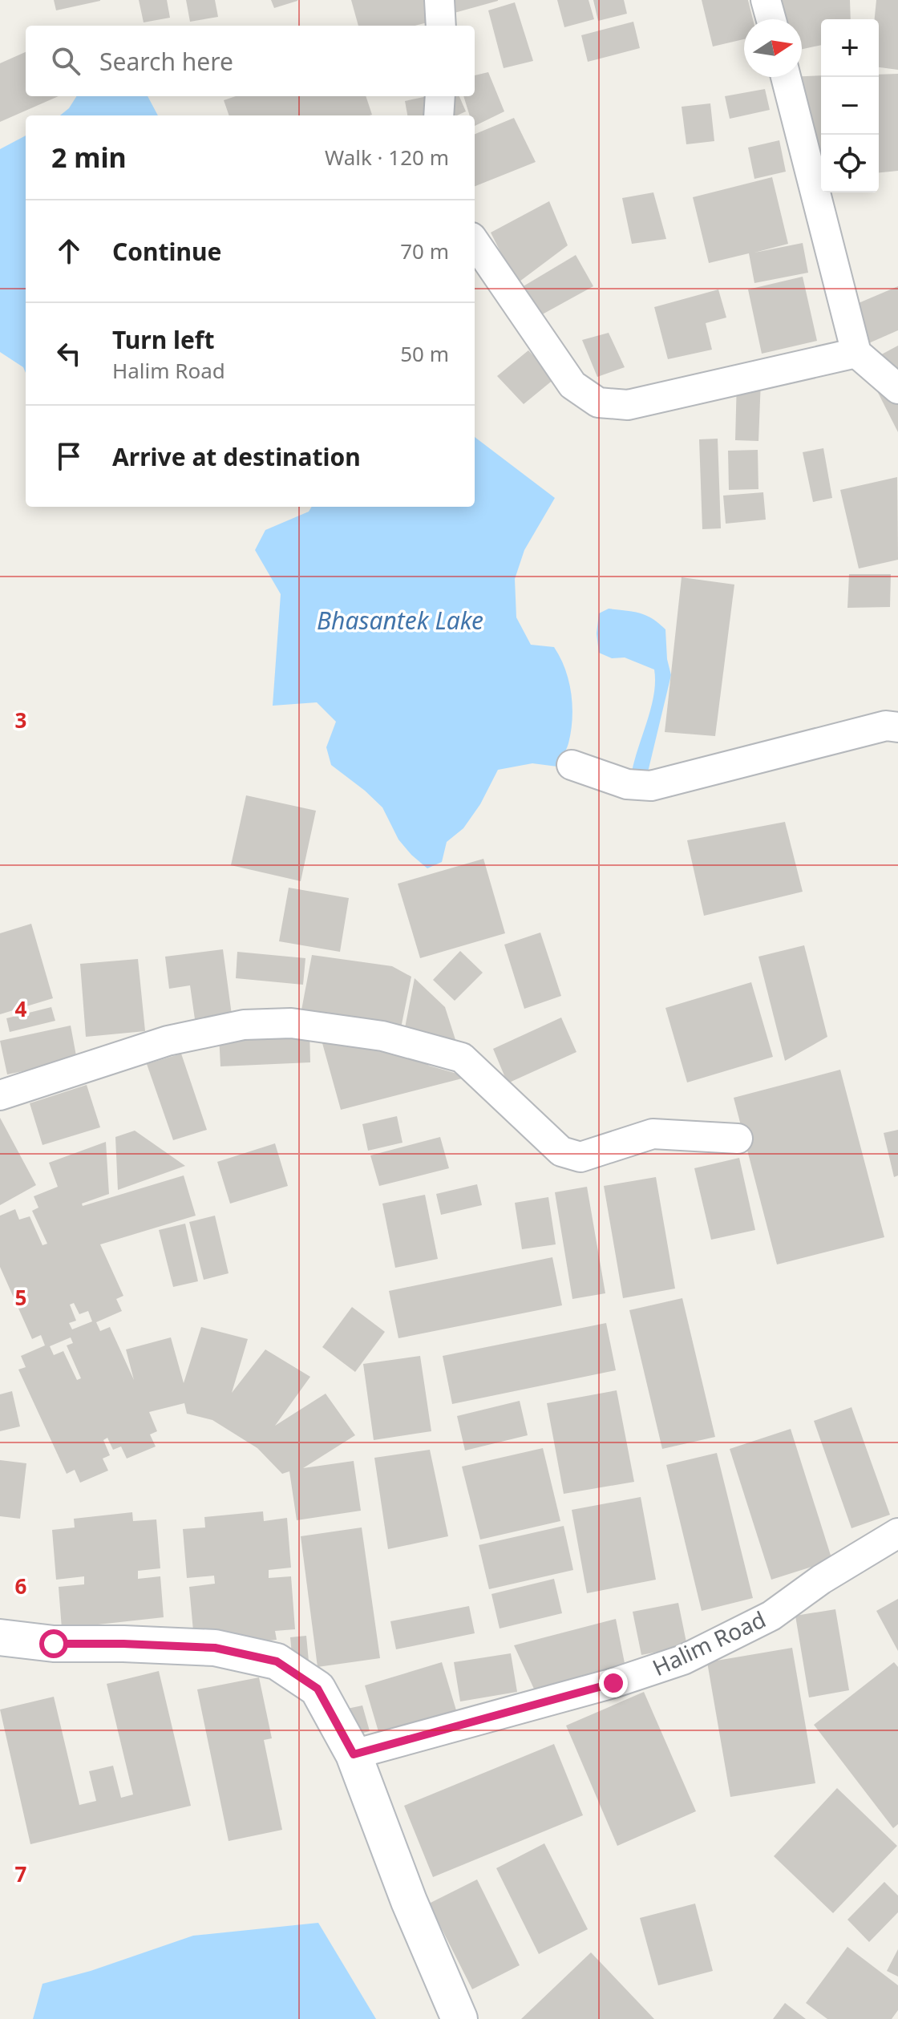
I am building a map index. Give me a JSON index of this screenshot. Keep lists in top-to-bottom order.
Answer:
{
  "streets": {
    "street": ["Halim Road"]
  },
  "water": ["Bhasantek Lake"],
  "north": "right",
  "page": {
    "map_buttons": ["+", "−"],
    "search": "Search here",
    "heading": ["2 min", "Walk · 120 m"],
    "list": [
      ["Continue", "70 m"],
      ["Turn left", "Halim Road", "50 m"],
      "Arrive at destination"
    ]
  },
  "grid": {
    "rows": [
      "3",
      "4",
      "5",
      "6",
      "7"
    ]
  }
}
